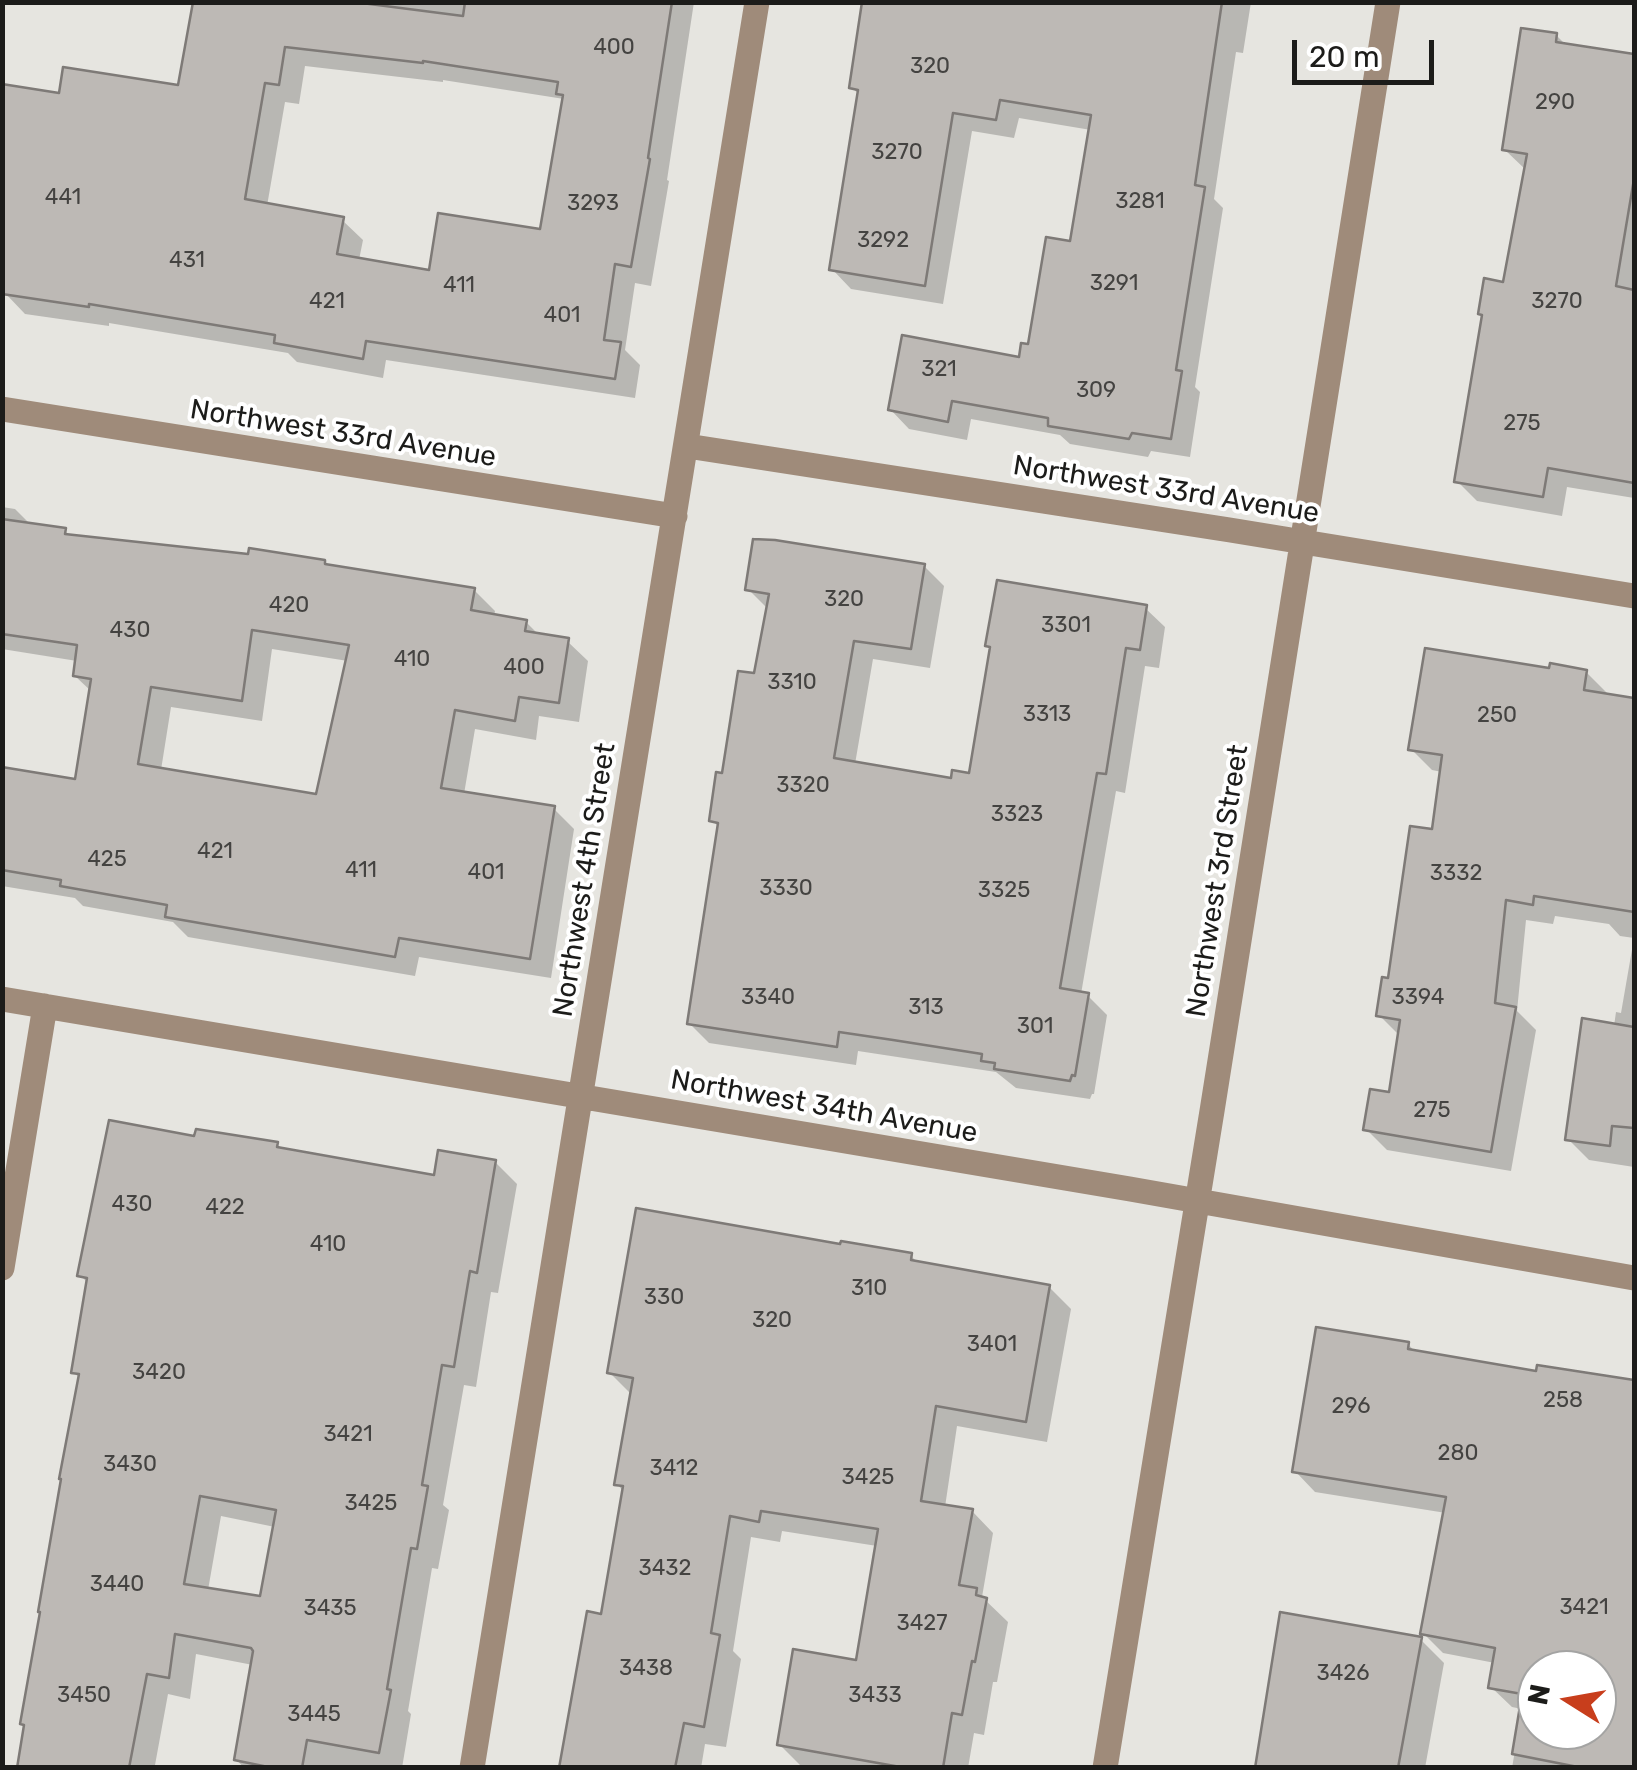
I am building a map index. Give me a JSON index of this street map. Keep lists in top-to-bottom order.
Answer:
{
  "streets": {
    "street": [
      "Northwest 33rd Avenue",
      "Northwest 4th Street",
      "Northwest 3rd Street",
      "Northwest 34th Avenue"
    ]
  },
  "crossings": [
    ["Northwest 33rd Avenue", "Northwest 4th Street"],
    ["Northwest 33rd Avenue", "Northwest 3rd Street"],
    ["Northwest 4th Street", "Northwest 34th Avenue"],
    ["Northwest 3rd Street", "Northwest 34th Avenue"]
  ],
  "house_numbers": [
    "400",
    "320",
    "290",
    "3270",
    "441",
    "3281",
    "3293",
    "3292",
    "431",
    "3291",
    "411",
    "421",
    "3270",
    "401",
    "321",
    "309",
    "275",
    "320",
    "420",
    "3301",
    "430",
    "410",
    "400",
    "3310",
    "3313",
    "250",
    "3320",
    "3323",
    "421",
    "425",
    "411",
    "401",
    "3332",
    "3330",
    "3325",
    "3340",
    "3394",
    "313",
    "301",
    "275",
    "430",
    "422",
    "410",
    "310",
    "330",
    "320",
    "3401",
    "3420",
    "258",
    "296",
    "3421",
    "280",
    "3430",
    "3412",
    "3425",
    "3425",
    "3432",
    "3440",
    "3421",
    "3435",
    "3427",
    "3438",
    "3426",
    "3450",
    "3433",
    "3445"
  ],
  "scale_bar": "20 m",
  "north": "left"
}
